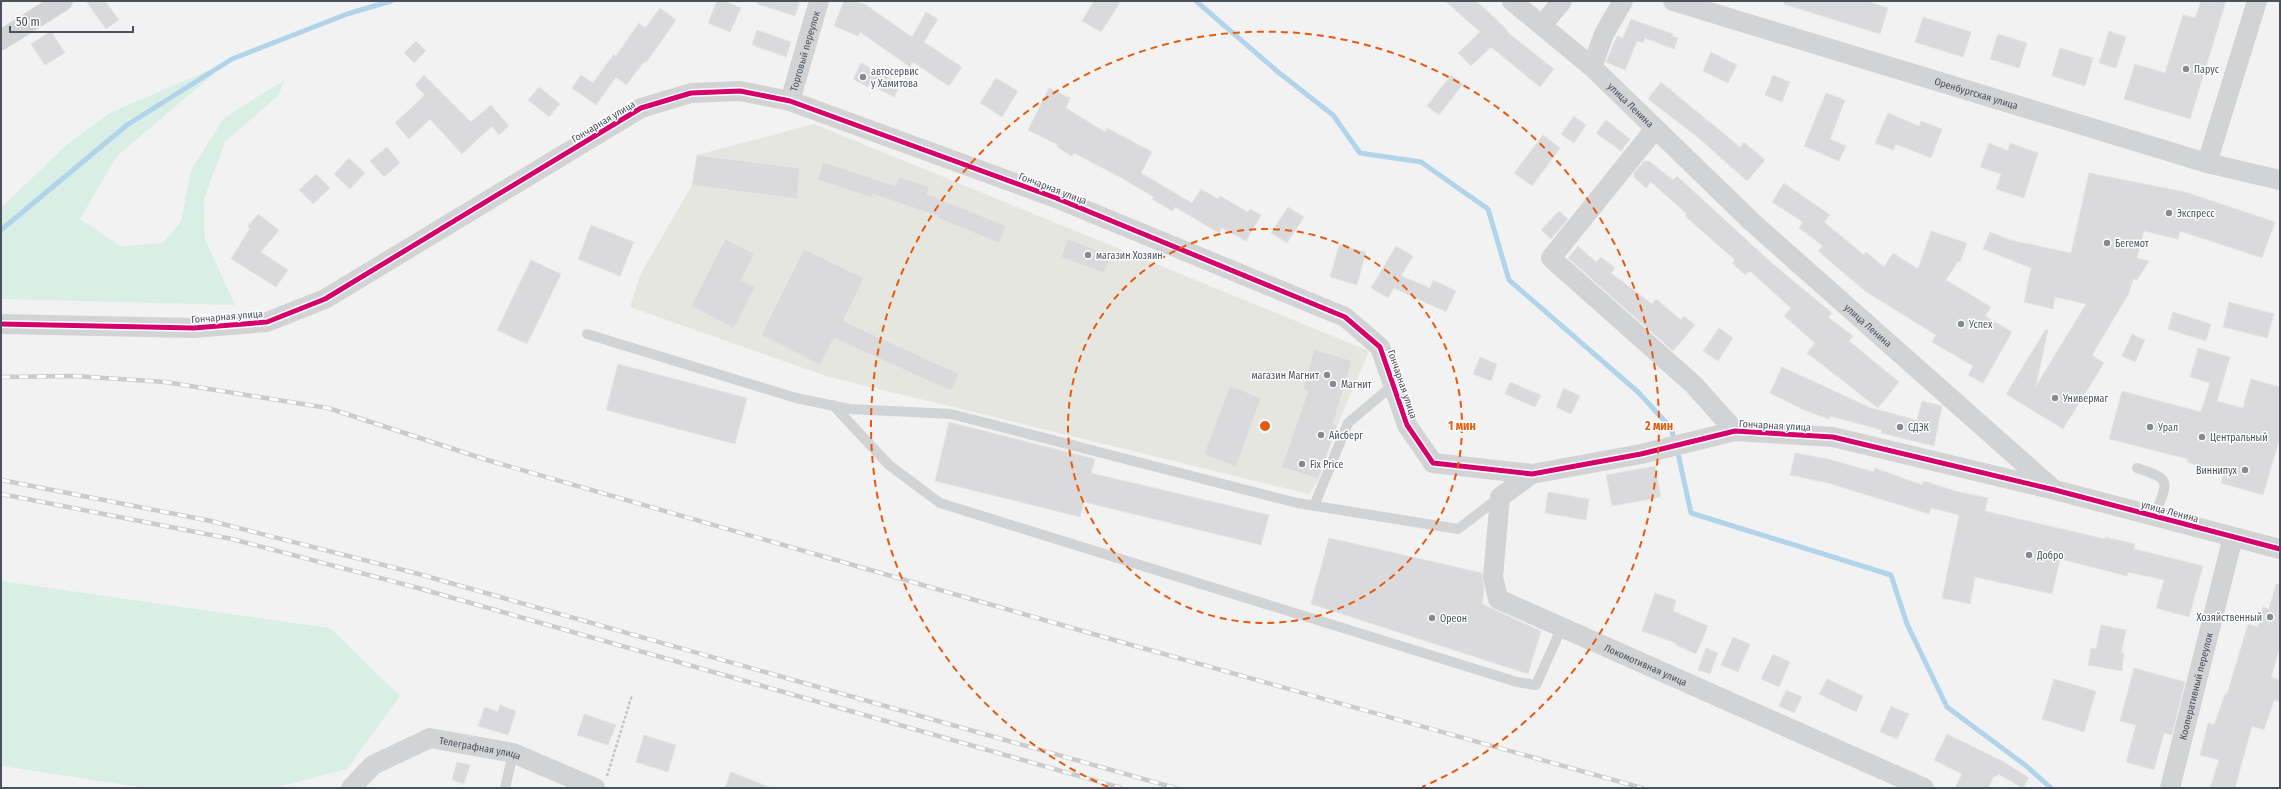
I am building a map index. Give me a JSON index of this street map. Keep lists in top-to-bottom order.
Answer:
{
  "streets": {
    "street": [
      "Торговый переулок",
      "Оренбургская улица",
      "улица Ленина",
      "Гончарная улица",
      "Локомотивная улица",
      "Кооперативный переулок",
      "Телеграфная улица"
    ]
  },
  "crossings": [
    ["Торговый переулок", "Гончарная улица"],
    ["улица Ленина", "Гончарная улица"],
    ["улица Ленина", "Кооперативный переулок"]
  ],
  "places": [
    "Парус",
    "автосервис у Хамитова",
    "Экспресс",
    "Бегемот",
    "магазин Хозяин",
    "Успех",
    "магазин Магнит",
    "Магнит",
    "Универмаг",
    "СДЭК",
    "Урал",
    "Айсберг",
    "Центральный",
    "Fix Price",
    "Виннипух",
    "Добро",
    "Хозяйственный",
    "Ореон"
  ],
  "scale_bar": "50 m",
  "rings": ["1 мин", "2 мин"]
}
